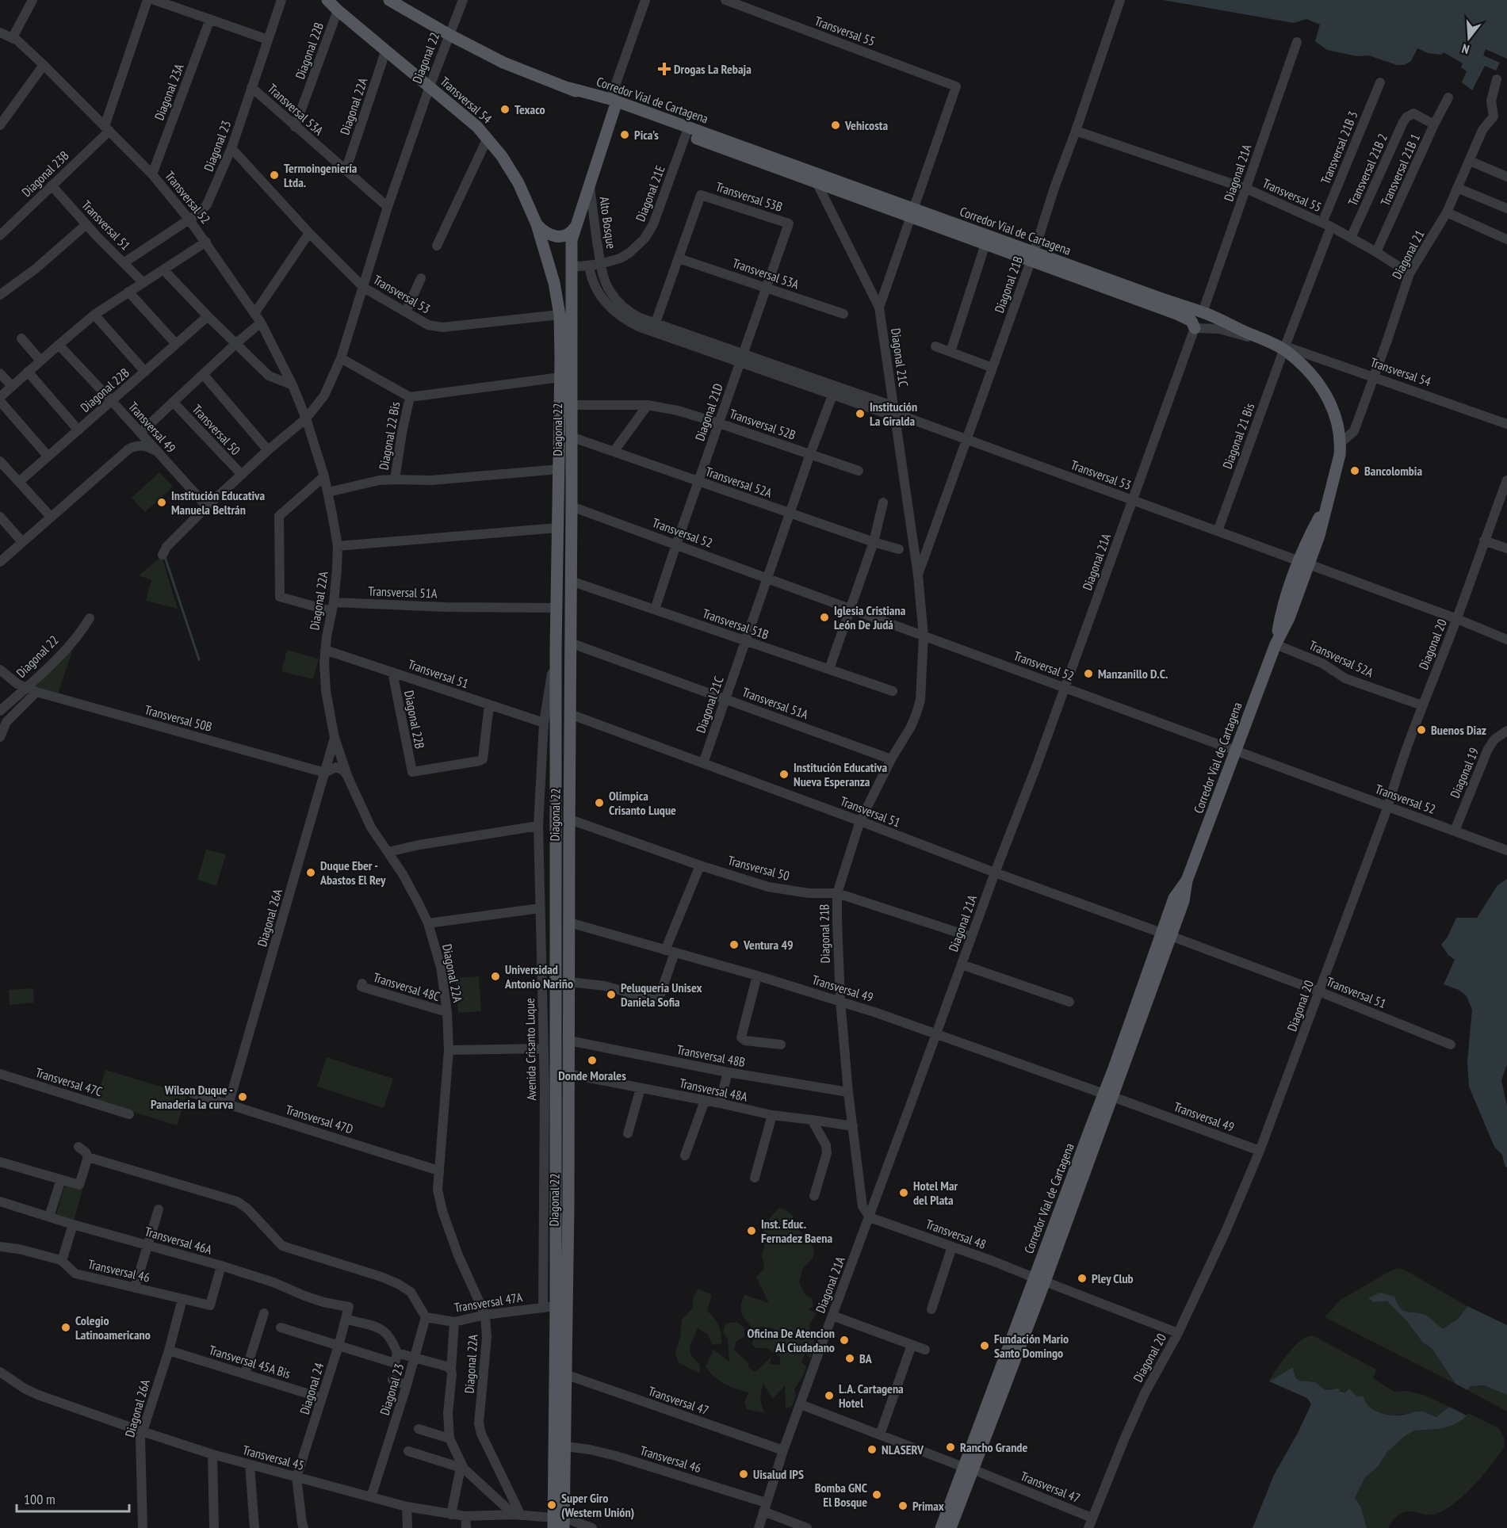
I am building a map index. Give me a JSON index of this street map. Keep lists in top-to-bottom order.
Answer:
{
  "streets": {
    "main road": ["Diagonal 22", "Transversal 54", "Corredor Vial de Cartagena"],
    "street": [
      "Transversal 55",
      "Diagonal 22B",
      "Diagonal 23A",
      "Diagonal 22A",
      "Transversal 53A",
      "Diagonal 23",
      "Transversal 21B 3",
      "Transversal 21B 2",
      "Transversal 21B 1",
      "Diagonal 21A",
      "Diagonal 23B",
      "Diagonal 21E",
      "Transversal 53B",
      "Transversal 52",
      "Alto Bosque",
      "Transversal 51",
      "Diagonal 21",
      "Diagonal 21B",
      "Transversal 53",
      "Diagonal 21C",
      "Diagonal 21D",
      "Transversal 52B",
      "Transversal 49",
      "Transversal 50",
      "Diagonal 22 Bis",
      "Diagonal 21 Bis",
      "Transversal 52A",
      "Transversal 51A",
      "Transversal 51B",
      "Diagonal 20",
      "Transversal 50B",
      "Diagonal 19",
      "Diagonal 26A",
      "Transversal 48C",
      "Avenida Crisanto Luque",
      "Transversal 48B",
      "Transversal 47C",
      "Transversal 48A",
      "Transversal 47D",
      "Transversal 48",
      "Transversal 46A",
      "Transversal 46",
      "Transversal 47A",
      "Transversal 45A Bis",
      "Diagonal 24",
      "Transversal 47",
      "Transversal 45"
    ]
  },
  "crossings": [
    ["Transversal 55", "Corredor Vial de Cartagena"],
    ["Transversal 55", "Transversal 21B 3"],
    ["Transversal 55", "Transversal 21B 2"],
    ["Transversal 55", "Transversal 21B 1"],
    ["Transversal 55", "Diagonal 21A"],
    ["Transversal 55", "Diagonal 21"],
    ["Transversal 55", "Diagonal 21B"],
    ["Diagonal 22B", "Transversal 54"],
    ["Diagonal 22B", "Transversal 53A"],
    ["Diagonal 22B", "Transversal 51"],
    ["Diagonal 22B", "Transversal 49"],
    ["Diagonal 22", "Transversal 54"],
    ["Diagonal 22", "Corredor Vial de Cartagena"],
    ["Diagonal 22", "Diagonal 22A"],
    ["Diagonal 22", "Transversal 53A"],
    ["Diagonal 22", "Diagonal 21E"],
    ["Diagonal 22", "Transversal 52"],
    ["Diagonal 22", "Alto Bosque"],
    ["Diagonal 22", "Transversal 51"],
    ["Diagonal 22", "Transversal 53"],
    ["Diagonal 22", "Transversal 52B"],
    ["Diagonal 22", "Transversal 49"],
    ["Diagonal 22", "Transversal 50"],
    ["Diagonal 22", "Transversal 52A"],
    ["Diagonal 22", "Transversal 51A"],
    ["Diagonal 22", "Transversal 51B"],
    ["Diagonal 22", "Transversal 50B"],
    ["Diagonal 22", "Avenida Crisanto Luque"],
    ["Diagonal 22", "Transversal 48B"],
    ["Diagonal 22", "Transversal 48A"],
    ["Diagonal 22", "Transversal 46"],
    ["Diagonal 22", "Transversal 47A"],
    ["Diagonal 22", "Transversal 47"],
    ["Diagonal 22", "Transversal 45"],
    ["Diagonal 23A", "Transversal 52"],
    ["Transversal 54", "Corredor Vial de Cartagena"],
    ["Transversal 54", "Diagonal 22A"],
    ["Transversal 54", "Transversal 21B 3"],
    ["Transversal 54", "Diagonal 21"],
    ["Transversal 54", "Diagonal 21 Bis"],
    ["Corredor Vial de Cartagena", "Transversal 21B 3"],
    ["Corredor Vial de Cartagena", "Diagonal 21A"],
    ["Corredor Vial de Cartagena", "Diagonal 21E"],
    ["Corredor Vial de Cartagena", "Transversal 52"],
    ["Corredor Vial de Cartagena", "Transversal 51"],
    ["Corredor Vial de Cartagena", "Diagonal 21"],
    ["Corredor Vial de Cartagena", "Diagonal 21B"],
    ["Corredor Vial de Cartagena", "Transversal 53"],
    ["Corredor Vial de Cartagena", "Diagonal 21C"],
    ["Corredor Vial de Cartagena", "Transversal 49"],
    ["Corredor Vial de Cartagena", "Diagonal 21 Bis"],
    ["Corredor Vial de Cartagena", "Transversal 52A"],
    ["Corredor Vial de Cartagena", "Transversal 48"],
    ["Corredor Vial de Cartagena", "Transversal 47"],
    ["Diagonal 22A", "Transversal 53A"],
    ["Diagonal 22A", "Transversal 52"],
    ["Diagonal 22A", "Transversal 51"],
    ["Diagonal 22A", "Transversal 51A"],
    ["Diagonal 22A", "Transversal 50B"],
    ["Diagonal 22A", "Diagonal 26A"],
    ["Diagonal 22A", "Transversal 48C"],
    ["Diagonal 22A", "Transversal 47D"],
    ["Diagonal 22A", "Transversal 47A"],
    ["Diagonal 22A", "Transversal 45"],
    ["Transversal 53A", "Diagonal 23"],
    ["Transversal 53A", "Transversal 53B"],
    ["Transversal 53A", "Diagonal 21D"],
    ["Diagonal 23", "Transversal 52"],
    ["Diagonal 23", "Transversal 51"],
    ["Diagonal 23", "Transversal 53"],
    ["Diagonal 23", "Transversal 47A"],
    ["Diagonal 23", "Transversal 45"],
    ["Transversal 21B 3", "Diagonal 21 Bis"],
    ["Transversal 21B 2", "Transversal 21B 1"],
    ["Diagonal 21A", "Transversal 52"],
    ["Diagonal 21A", "Transversal 51"],
    ["Diagonal 21A", "Diagonal 21B"],
    ["Diagonal 21A", "Transversal 53"],
    ["Diagonal 21A", "Transversal 49"],
    ["Diagonal 21A", "Transversal 50"],
    ["Diagonal 21A", "Transversal 48"],
    ["Diagonal 21A", "Transversal 46"],
    ["Diagonal 21A", "Transversal 47"],
    ["Diagonal 23B", "Transversal 52"],
    ["Diagonal 23B", "Transversal 51"],
    ["Diagonal 21E", "Alto Bosque"],
    ["Diagonal 21E", "Transversal 53"],
    ["Transversal 53B", "Diagonal 21D"],
    ["Transversal 52", "Diagonal 21B"],
    ["Transversal 52", "Diagonal 21C"],
    ["Transversal 52", "Diagonal 21D"],
    ["Transversal 52", "Diagonal 20"],
    ["Transversal 52", "Diagonal 19"],
    ["Alto Bosque", "Transversal 53"],
    ["Transversal 51", "Diagonal 21B"],
    ["Transversal 51", "Diagonal 21C"],
    ["Transversal 51", "Diagonal 20"],
    ["Transversal 51", "Avenida Crisanto Luque"],
    ["Diagonal 21B", "Transversal 53"],
    ["Diagonal 21B", "Diagonal 21C"],
    ["Diagonal 21B", "Transversal 49"],
    ["Diagonal 21B", "Transversal 50"],
    ["Diagonal 21B", "Transversal 51A"],
    ["Diagonal 21B", "Transversal 48B"],
    ["Diagonal 21B", "Transversal 48A"],
    ["Diagonal 21B", "Transversal 48"],
    ["Transversal 53", "Diagonal 21C"],
    ["Transversal 53", "Diagonal 21D"],
    ["Transversal 53", "Diagonal 21 Bis"],
    ["Transversal 53", "Diagonal 20"],
    ["Diagonal 21C", "Transversal 52B"],
    ["Diagonal 21C", "Transversal 52A"],
    ["Diagonal 21C", "Transversal 51A"],
    ["Diagonal 21C", "Transversal 51B"],
    ["Diagonal 21D", "Transversal 52B"],
    ["Diagonal 21D", "Transversal 52A"],
    ["Diagonal 21D", "Transversal 51B"],
    ["Transversal 49", "Diagonal 20"],
    ["Transversal 52A", "Diagonal 20"],
    ["Diagonal 20", "Transversal 48"],
    ["Diagonal 20", "Transversal 47"],
    ["Transversal 50B", "Diagonal 26A"],
    ["Diagonal 26A", "Transversal 47D"],
    ["Diagonal 26A", "Transversal 46"],
    ["Diagonal 26A", "Transversal 45A Bis"],
    ["Diagonal 26A", "Transversal 45"],
    ["Avenida Crisanto Luque", "Transversal 47A"],
    ["Transversal 46A", "Transversal 46"],
    ["Transversal 46A", "Diagonal 24"],
    ["Transversal 45A Bis", "Diagonal 24"],
    ["Diagonal 24", "Transversal 45"]
  ],
  "places": {
    "health": ["Drogas La Rebaja"],
    "other": [
      "Texaco",
      "Vehicosta",
      "Pica's",
      "Termoingeniería Ltda.",
      "Institución La Giralda",
      "Bancolombia",
      "Institución Educativa Manuela Beltrán",
      "Iglesia Cristiana León De Judá",
      "Manzanillo D.C.",
      "Buenos Diaz",
      "Institución Educativa Nueva Esperanza",
      "Olimpica Crisanto Luque",
      "Duque Eber - Abastos El Rey",
      "Ventura 49",
      "Universidad Antonio Nariño",
      "Peluqueria Unisex Daniela Sofia",
      "Donde Morales",
      "Wilson Duque - Panaderia la curva",
      "Hotel Mar del Plata",
      "Inst. Educ. Fernadez Baena",
      "Pley Club",
      "Colegio Latinoamericano",
      "Oficina De Atencion Al Ciudadano",
      "Fundación Mario Santo Domingo",
      "BA",
      "L.A. Cartagena Hotel",
      "Rancho Grande",
      "NLASERV",
      "Uisalud IPS",
      "Bomba GNC El Bosque",
      "Super Giro (Western Unión)",
      "Primax"
    ]
  },
  "scale_bar": "100 m",
  "north": "bottom"
}
